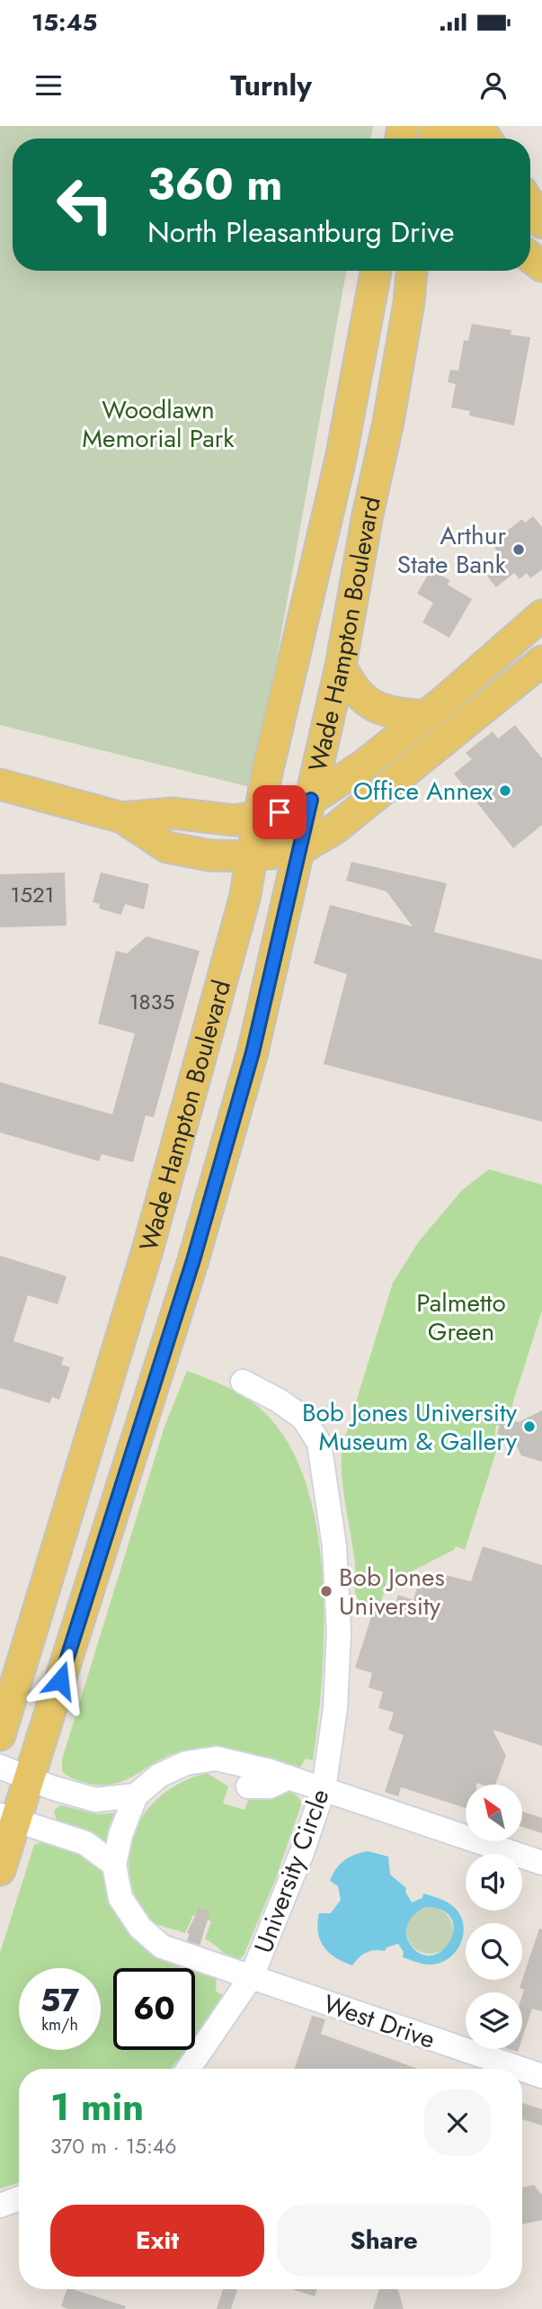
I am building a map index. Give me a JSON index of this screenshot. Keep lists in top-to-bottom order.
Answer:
{
  "streets": {
    "main road": ["Wade Hampton Boulevard"],
    "street": ["University Circle", "West Drive"]
  },
  "crossings": [
    ["University Circle", "West Drive"]
  ],
  "parks": ["Woodlawn Memorial Park", "Palmetto Green"],
  "places": [
    "Arthur State Bank",
    "Office Annex",
    "Bob Jones University Museum & Gallery",
    "Bob Jones University"
  ],
  "house_numbers": ["1521", "1835"],
  "north": "top left",
  "page": {
    "status": "15:45",
    "header": "Turnly",
    "turn": ["360 m", "North Pleasantburg Drive"],
    "speed": "57 km/h",
    "limit": "60",
    "heading": ["1 min", "370 m · 15:46"],
    "buttons": ["Exit", "Share"]
  }
}
